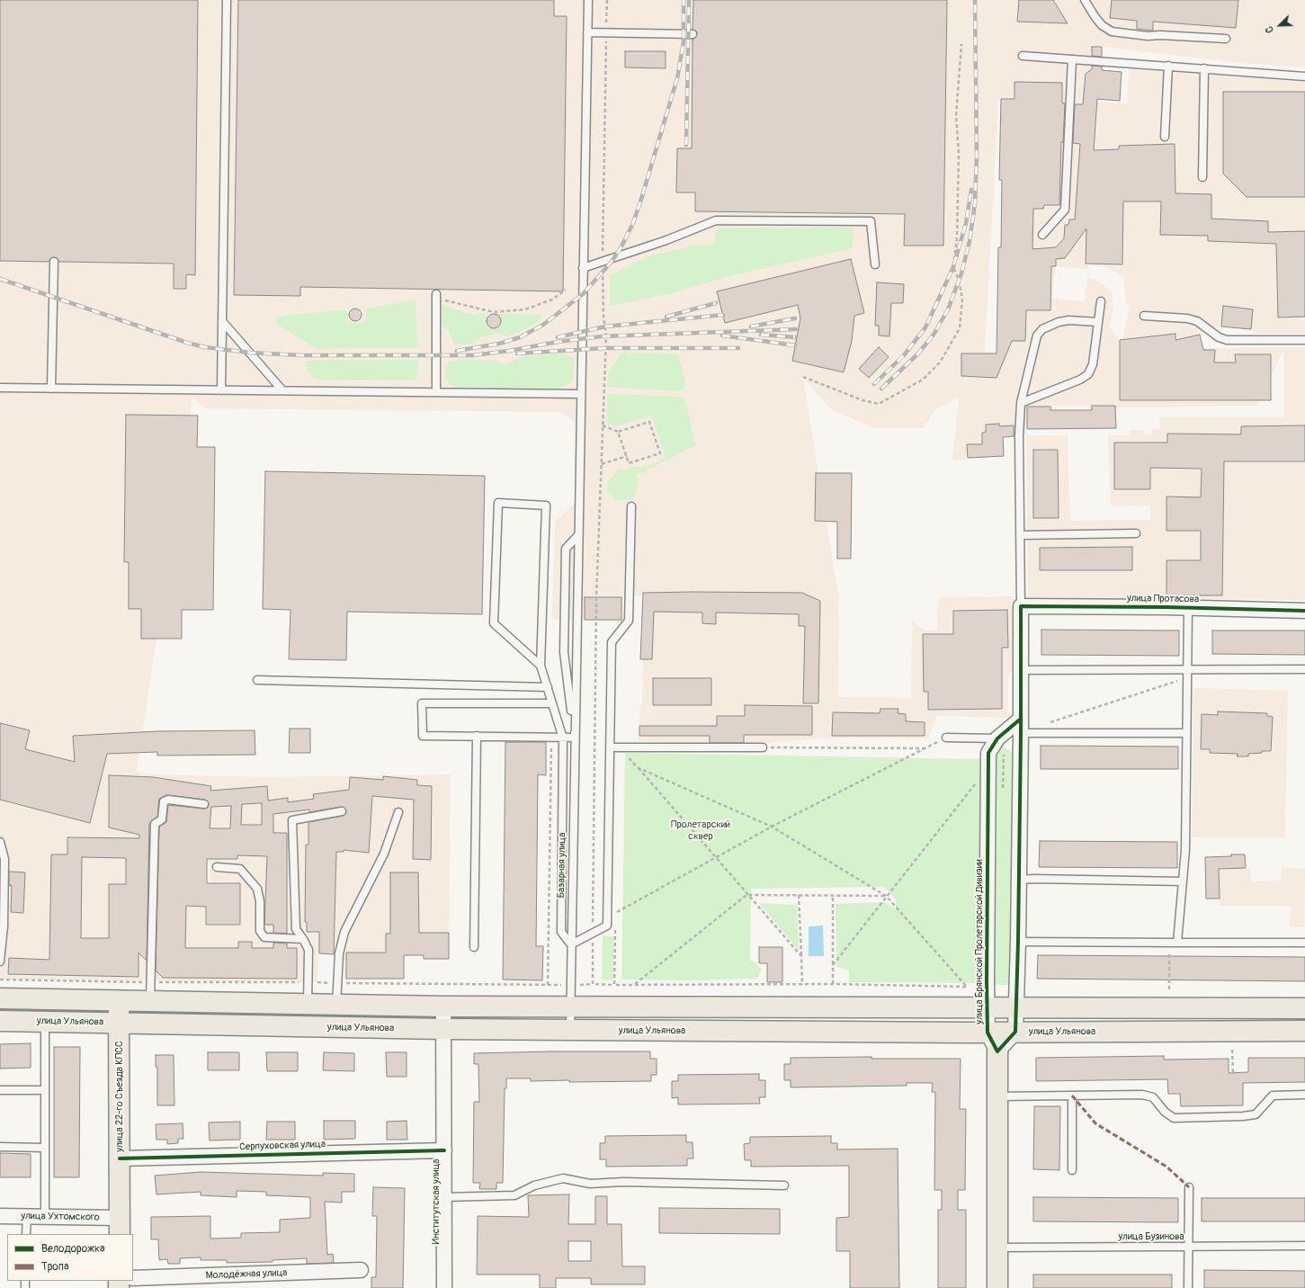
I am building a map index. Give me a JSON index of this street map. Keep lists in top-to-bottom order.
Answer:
{
  "streets": {
    "main road": ["улица Брянской Пролетарской Дивизии", "улица Ульянова", "улица 22-го Съезда КПСС"],
    "street": [
      "улица Протасова",
      "Серпуховская улица",
      "Институтская улица",
      "улица Ухтомского",
      "Молодёжная улица"
    ],
    "lane": ["Базарная улица", "улица Бузинова"]
  },
  "crossings": [
    ["Базарная улица", "улица Ульянова"],
    ["улица Брянской Пролетарской Дивизии", "улица Ульянова"],
    ["улица Брянской Пролетарской Дивизии", "улица Бузинова"],
    ["улица Ульянова", "улица 22-го Съезда КПСС"],
    ["улица Ульянова", "Институтская улица"],
    ["улица 22-го Съезда КПСС", "Серпуховская улица"],
    ["улица 22-го Съезда КПСС", "улица Ухтомского"],
    ["Серпуховская улица", "Институтская улица"]
  ],
  "parks": ["Пролетарский сквер"],
  "legend": ["Велодорожка", "Тропа"],
  "north": "bottom left"
}
